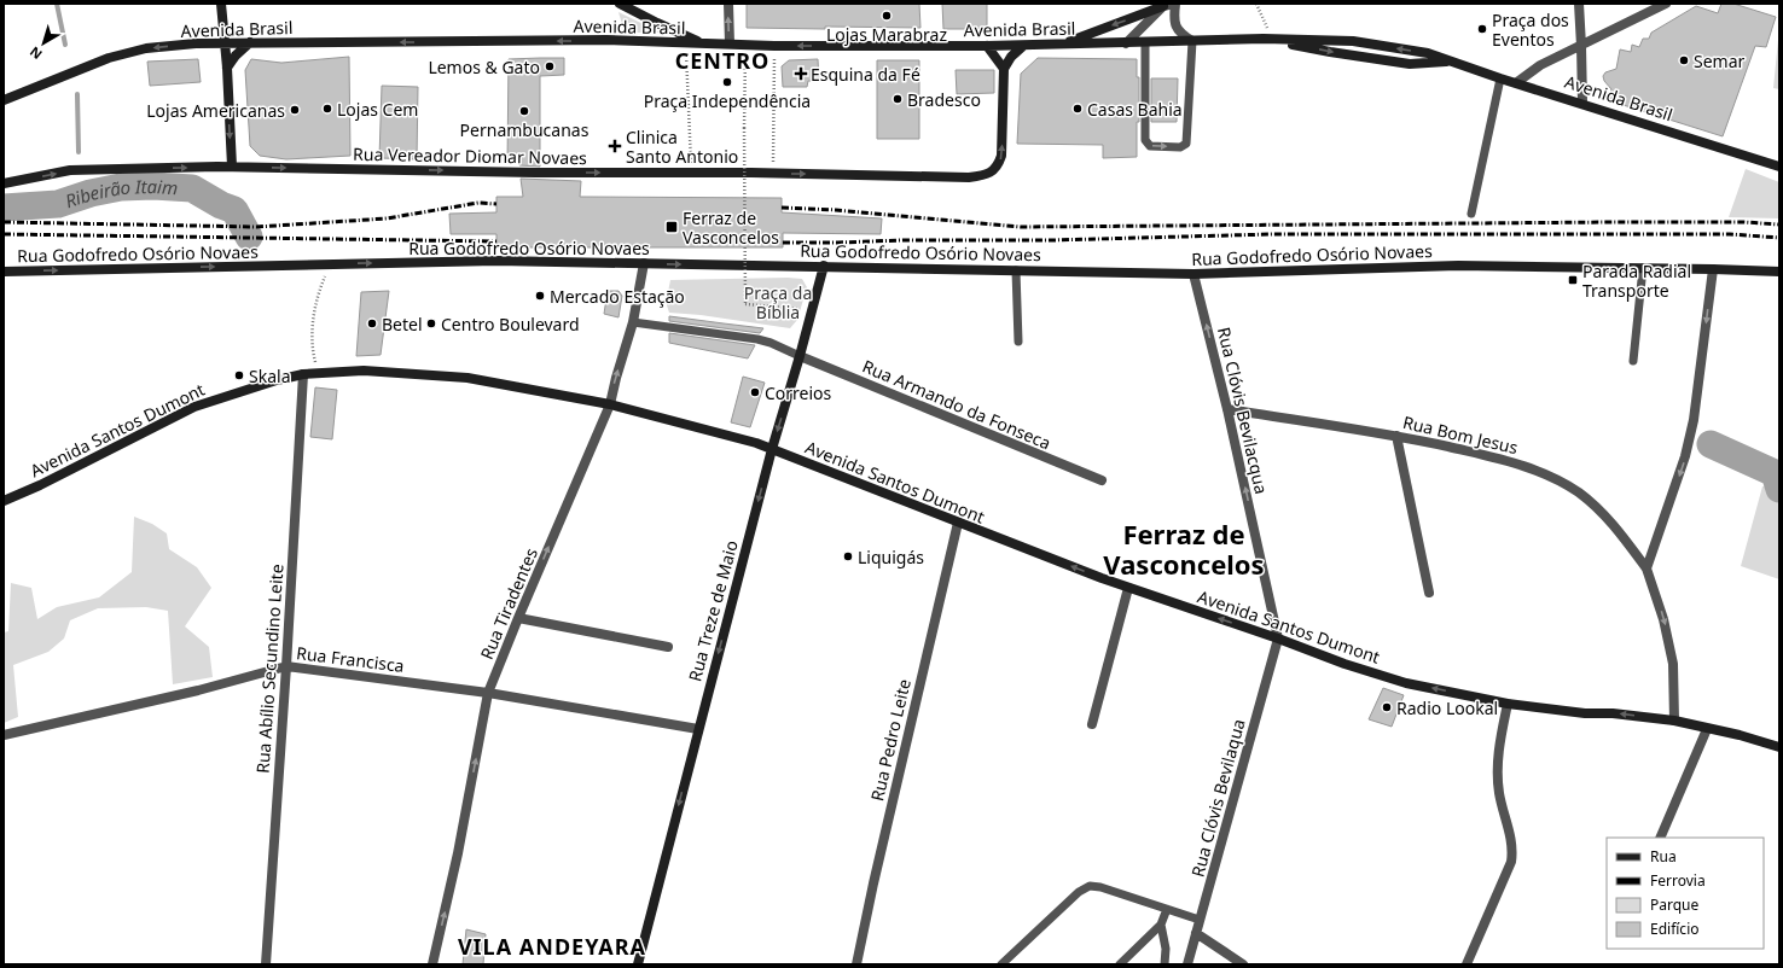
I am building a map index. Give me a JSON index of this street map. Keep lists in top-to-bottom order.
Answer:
{
  "streets": {
    "main road": [
      "Avenida Brasil",
      "Rua Vereador Diomar Novaes",
      "Rua Godofredo Osório Novaes",
      "Avenida Santos Dumont",
      "Rua Treze de Maio"
    ],
    "street": [
      "Rua Armando da Fonseca",
      "Rua Clóvis Bevilacqua",
      "Rua Bom Jesus",
      "Rua Tiradentes",
      "Rua Francisca",
      "Rua Abílio Secundino Leite",
      "Rua Pedro Leite",
      "Rua Clóvis Bevilaqua"
    ]
  },
  "crossings": [
    ["Rua Godofredo Osório Novaes", "Rua Clóvis Bevilacqua"],
    ["Rua Godofredo Osório Novaes", "Rua Tiradentes"],
    ["Rua Godofredo Osório Novaes", "Rua Treze de Maio"],
    ["Rua Armando da Fonseca", "Rua Treze de Maio"],
    ["Rua Clóvis Bevilacqua", "Avenida Santos Dumont"],
    ["Rua Clóvis Bevilacqua", "Rua Bom Jesus"],
    ["Rua Clóvis Bevilacqua", "Rua Clóvis Bevilaqua"],
    ["Avenida Santos Dumont", "Rua Bom Jesus"],
    ["Avenida Santos Dumont", "Rua Tiradentes"],
    ["Avenida Santos Dumont", "Rua Treze de Maio"],
    ["Avenida Santos Dumont", "Rua Abílio Secundino Leite"],
    ["Avenida Santos Dumont", "Rua Pedro Leite"],
    ["Avenida Santos Dumont", "Rua Clóvis Bevilaqua"],
    ["Rua Tiradentes", "Rua Francisca"],
    ["Rua Treze de Maio", "Rua Francisca"],
    ["Rua Francisca", "Rua Abílio Secundino Leite"]
  ],
  "one_way": [
    "Avenida Brasil",
    "Rua Vereador Diomar Novaes",
    "Rua Godofredo Osório Novaes",
    "Rua Clóvis Bevilacqua",
    "Avenida Santos Dumont",
    "Rua Tiradentes",
    "Rua Treze de Maio"
  ],
  "districts": ["CENTRO", "Ferraz de Vasconcelos", "VILA ANDEYARA"],
  "water": ["Ribeirão Itaim"],
  "parks": ["Praça da Bíblia"],
  "places": {
    "other": [
      "Lojas Marabraz",
      "Praça dos Eventos",
      "Semar",
      "Lemos & Gato",
      "Praça Independência",
      "Bradesco",
      "Lojas Cem",
      "Casas Bahia",
      "Lojas Americanas",
      "Pernambucanas",
      "Mercado Estação",
      "Betel",
      "Centro Boulevard",
      "Skala",
      "Correios",
      "Liquigás",
      "Radio Lookal"
    ],
    "health": ["Esquina da Fé", "Clinica Santo Antonio"],
    "transit": ["Ferraz de Vasconcelos", "Parada Radial Transporte"]
  },
  "legend": [
    "Rua",
    "Ferrovia",
    "Parque",
    "Edifício"
  ],
  "north": "bottom left"
}
